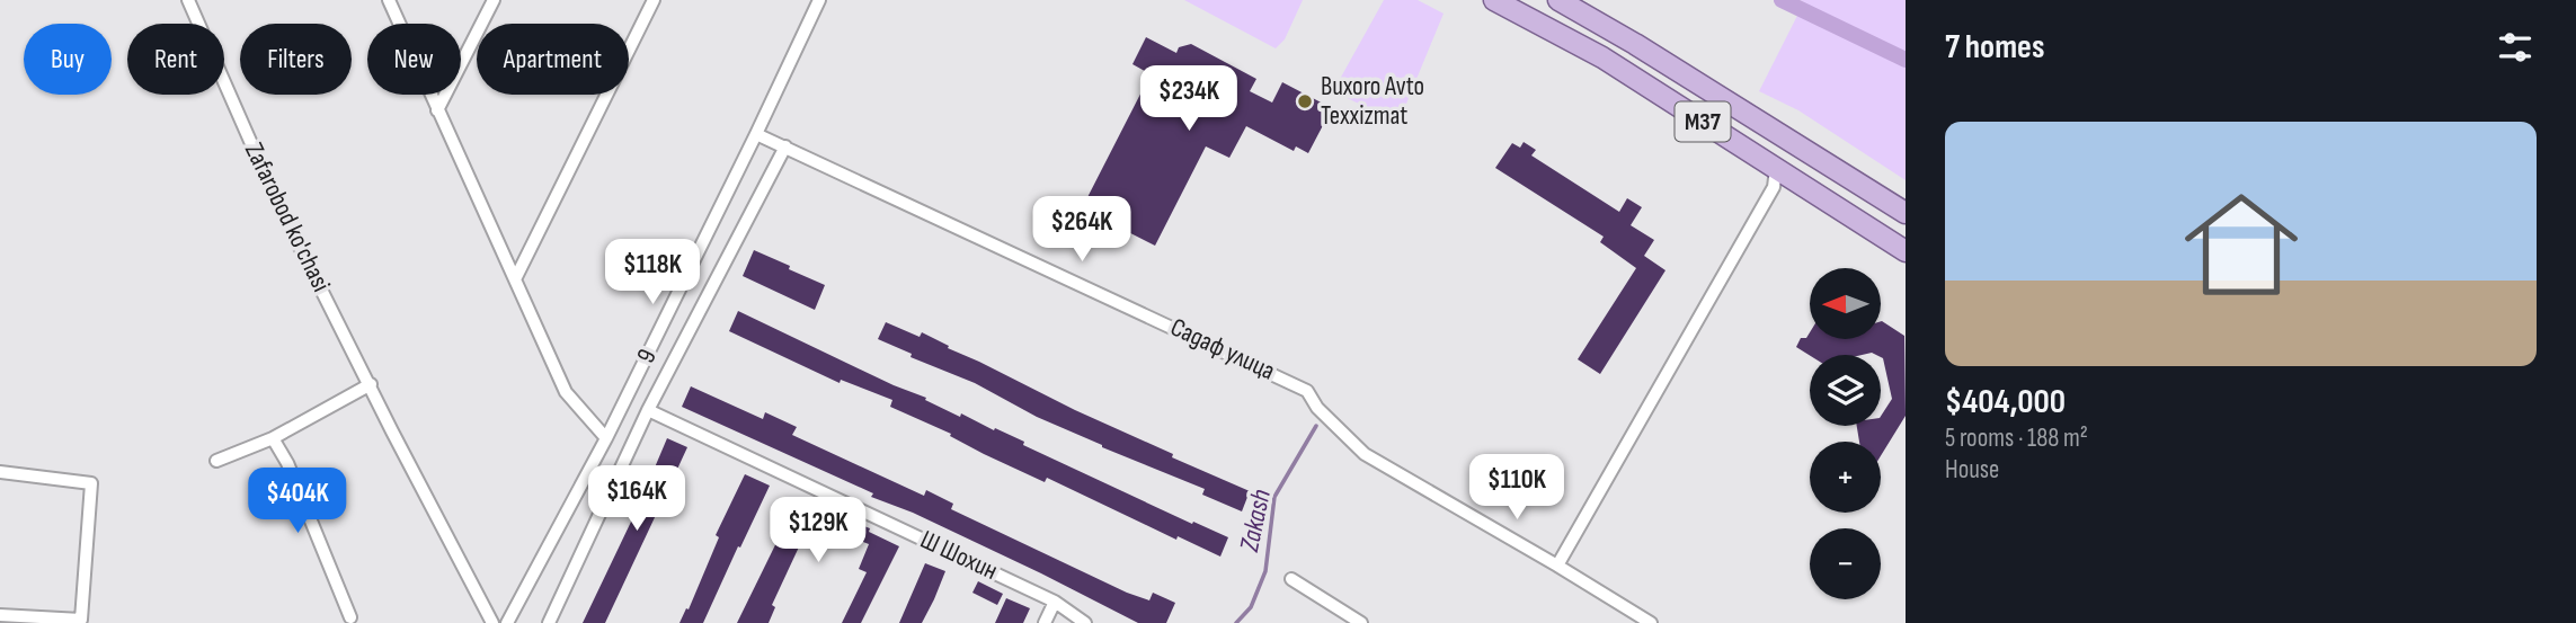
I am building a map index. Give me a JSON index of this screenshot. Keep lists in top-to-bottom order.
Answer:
{
  "streets": {
    "main road": ["M37"],
    "street": [
      "Zafarobod ko'chasi",
      "Садаф улица",
      "9",
      "Ш Шохин"
    ]
  },
  "crossings": [
    ["Садаф улица", "9"]
  ],
  "water": ["Zakash"],
  "places": ["Buxoro Avto Texxizmat"],
  "north": "left",
  "page": {
    "heading": "7 homes",
    "chip": [
      "Buy",
      "Rent",
      "Filters",
      "New",
      "Apartment"
    ],
    "price": [
      "$234K",
      "$264K",
      "$118K",
      "$110K",
      "$164K",
      "$404K",
      "$129K"
    ],
    "list": [
      {
        "name": "$404,000",
        "note": "5 rooms · 188 m² · House"
      }
    ],
    "map_buttons": ["+", "−"]
  }
}
